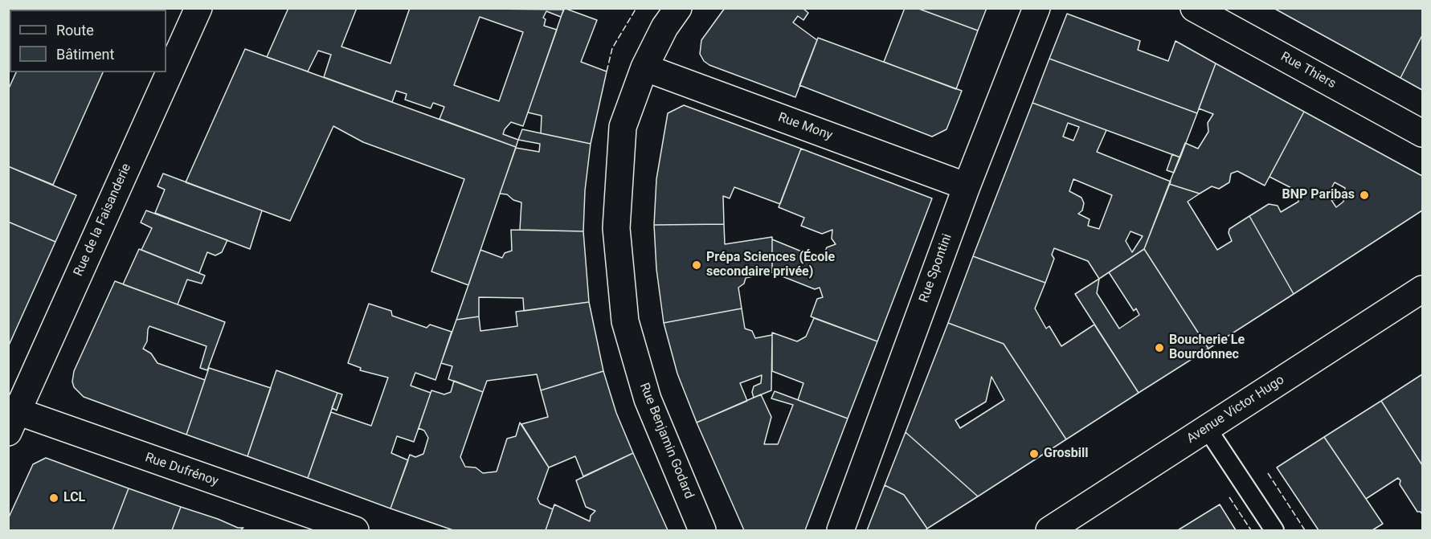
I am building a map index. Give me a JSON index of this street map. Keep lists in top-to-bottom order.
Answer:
{
  "streets": {
    "street": [
      "Rue Thiers",
      "Rue Mony",
      "Rue de la Faisanderie",
      "Rue Spontini",
      "Avenue Victor Hugo",
      "Rue Benjamin Godard",
      "Rue Dufrénoy"
    ]
  },
  "crossings": [
    ["Rue Mony", "Rue Spontini"],
    ["Rue Mony", "Rue Benjamin Godard"],
    ["Rue de la Faisanderie", "Rue Dufrénoy"]
  ],
  "places": [
    "BNP Paribas",
    "Prépa Sciences (École secondaire privée)",
    "Boucherie Le Bourdonnec",
    "Grosbill",
    "LCL"
  ],
  "legend": ["Route", "Bâtiment"]
}
